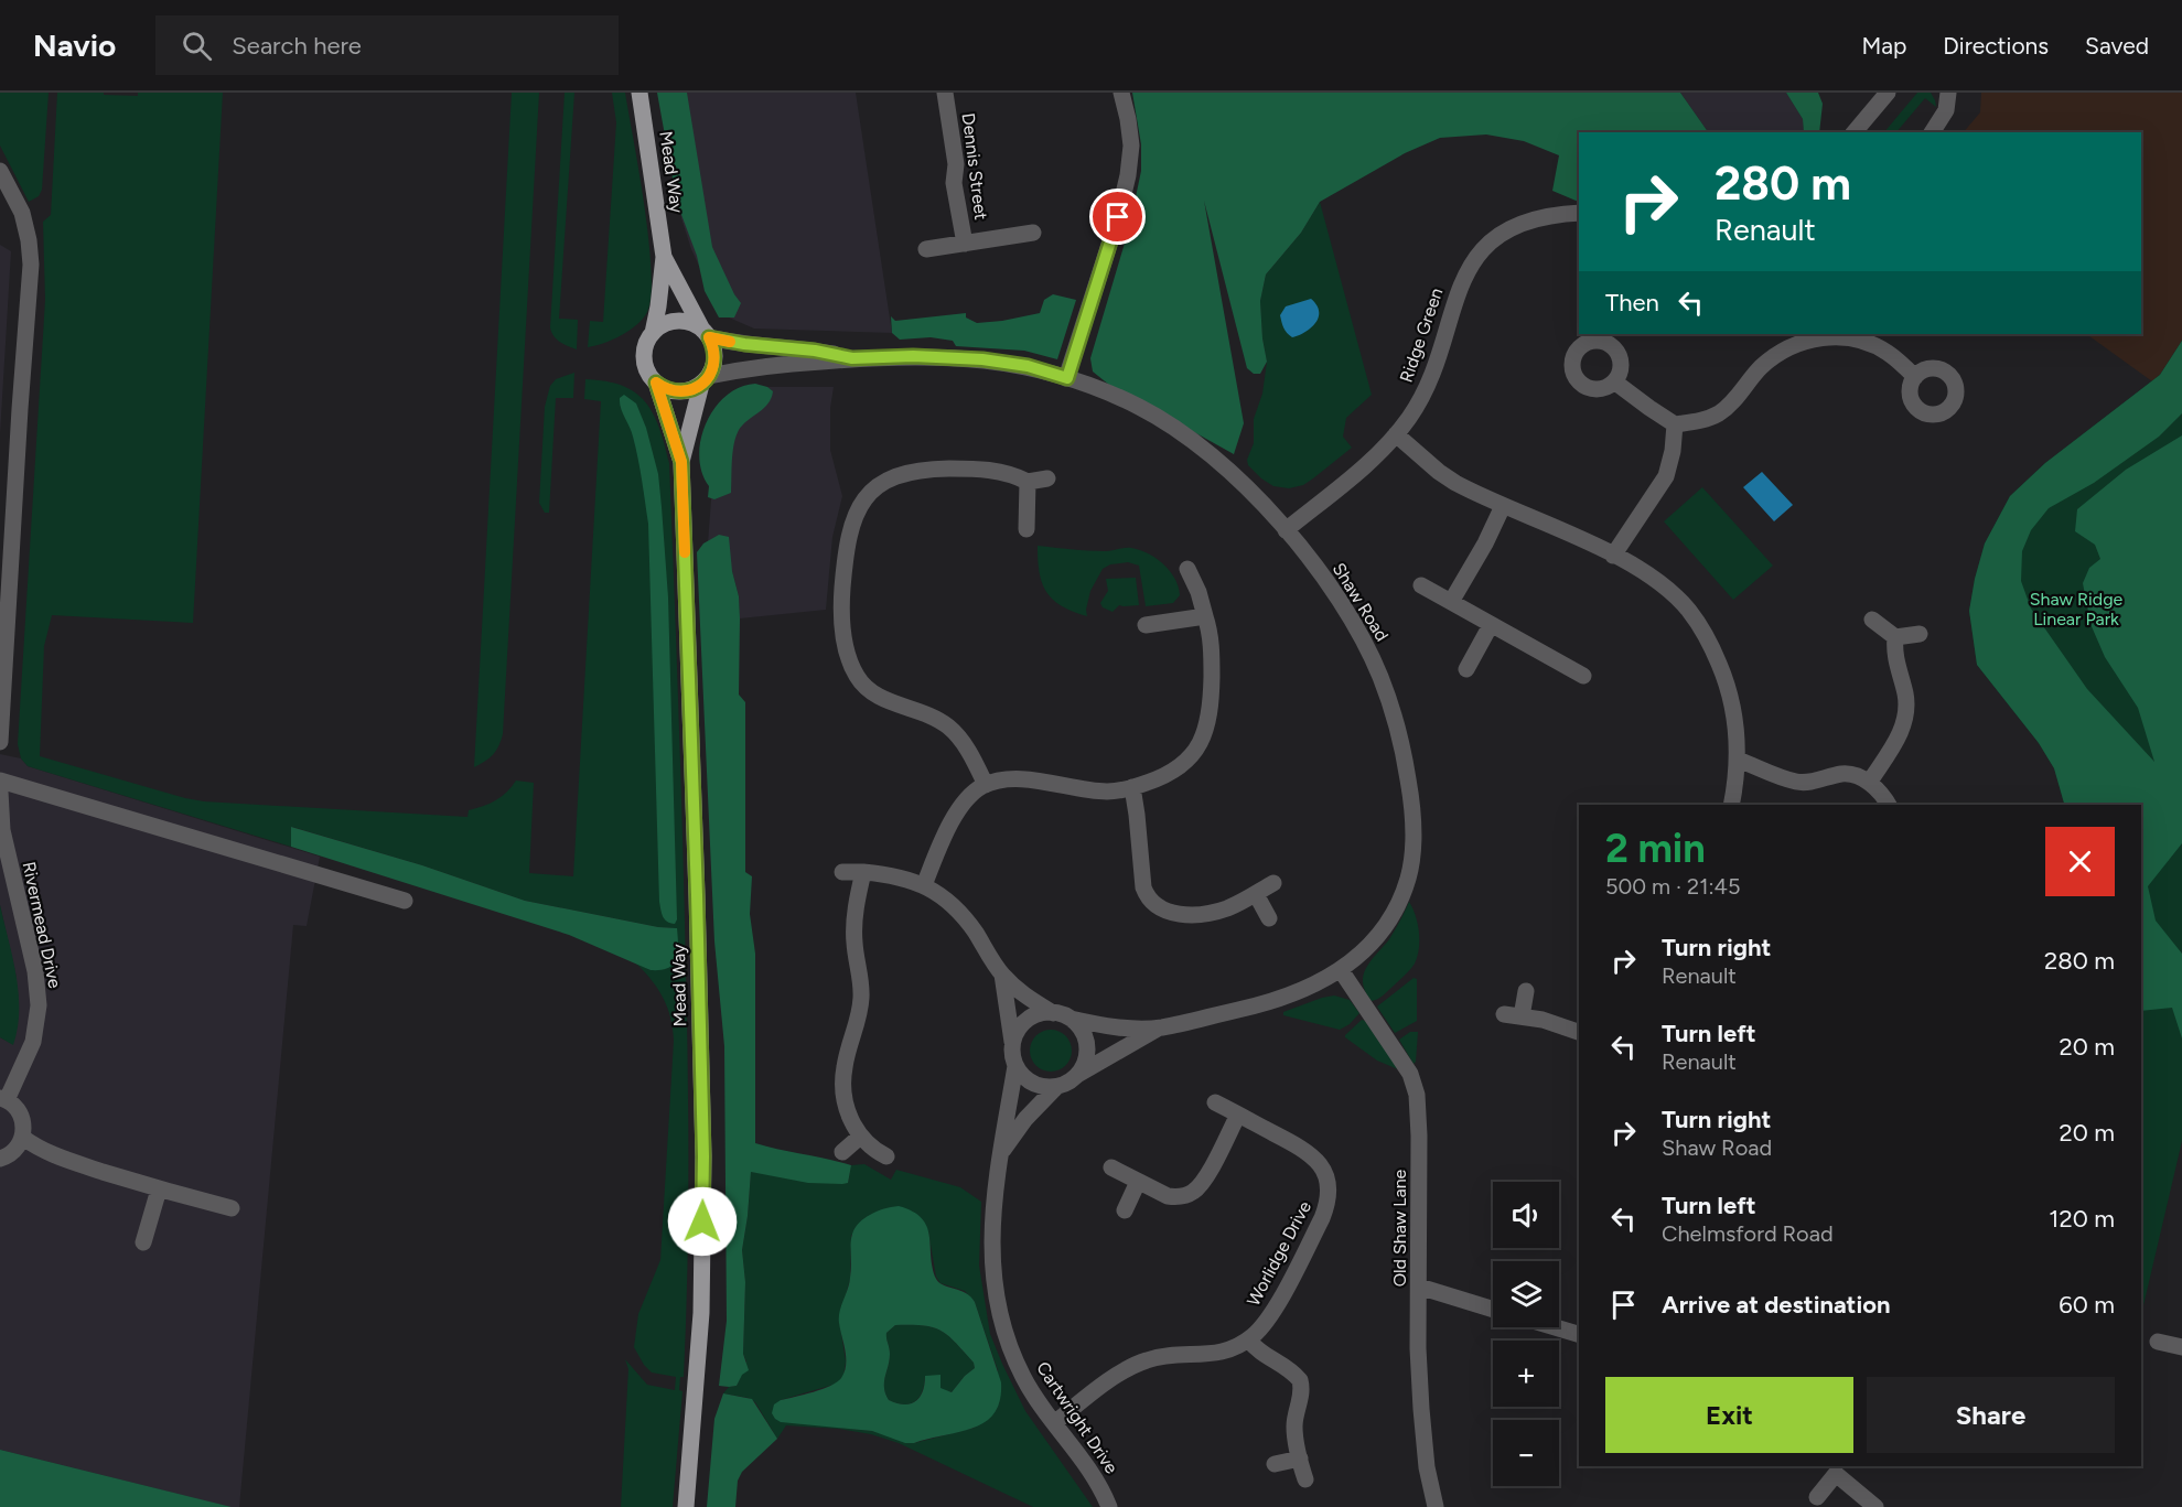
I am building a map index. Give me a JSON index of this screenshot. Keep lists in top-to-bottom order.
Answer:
{
  "streets": {
    "main road": ["Mead Way"],
    "street": [
      "Dennis Street",
      "Ridge Green",
      "Shaw Road",
      "Rivermead Drive",
      "Old Shaw Lane",
      "Worlidge Drive",
      "Cartwright Drive"
    ]
  },
  "crossings": [
    ["Mead Way", "Shaw Road"],
    ["Ridge Green", "Shaw Road"],
    ["Shaw Road", "Old Shaw Lane"],
    ["Shaw Road", "Cartwright Drive"],
    ["Worlidge Drive", "Cartwright Drive"]
  ],
  "parks": ["Shaw Ridge Linear Park"],
  "page": {
    "header": "Navio",
    "search": "Search here",
    "nav": ["Map", "Directions", "Saved"],
    "turn": ["280 m", "Renault"],
    "then": "Then",
    "heading": ["2 min", "500 m · 21:45"],
    "list": [
      {
        "name": "Turn right",
        "note": "Renault",
        "value": "280 m"
      },
      {
        "name": "Turn left",
        "note": "Renault",
        "value": "20 m"
      },
      {
        "name": "Turn right",
        "note": "Shaw Road",
        "value": "20 m"
      },
      {
        "name": "Turn left",
        "note": "Chelmsford Road",
        "value": "120 m"
      },
      {
        "name": "Arrive at destination",
        "value": "60 m"
      }
    ],
    "map_buttons": ["+", "−"],
    "buttons": ["Exit", "Share"]
  }
}
